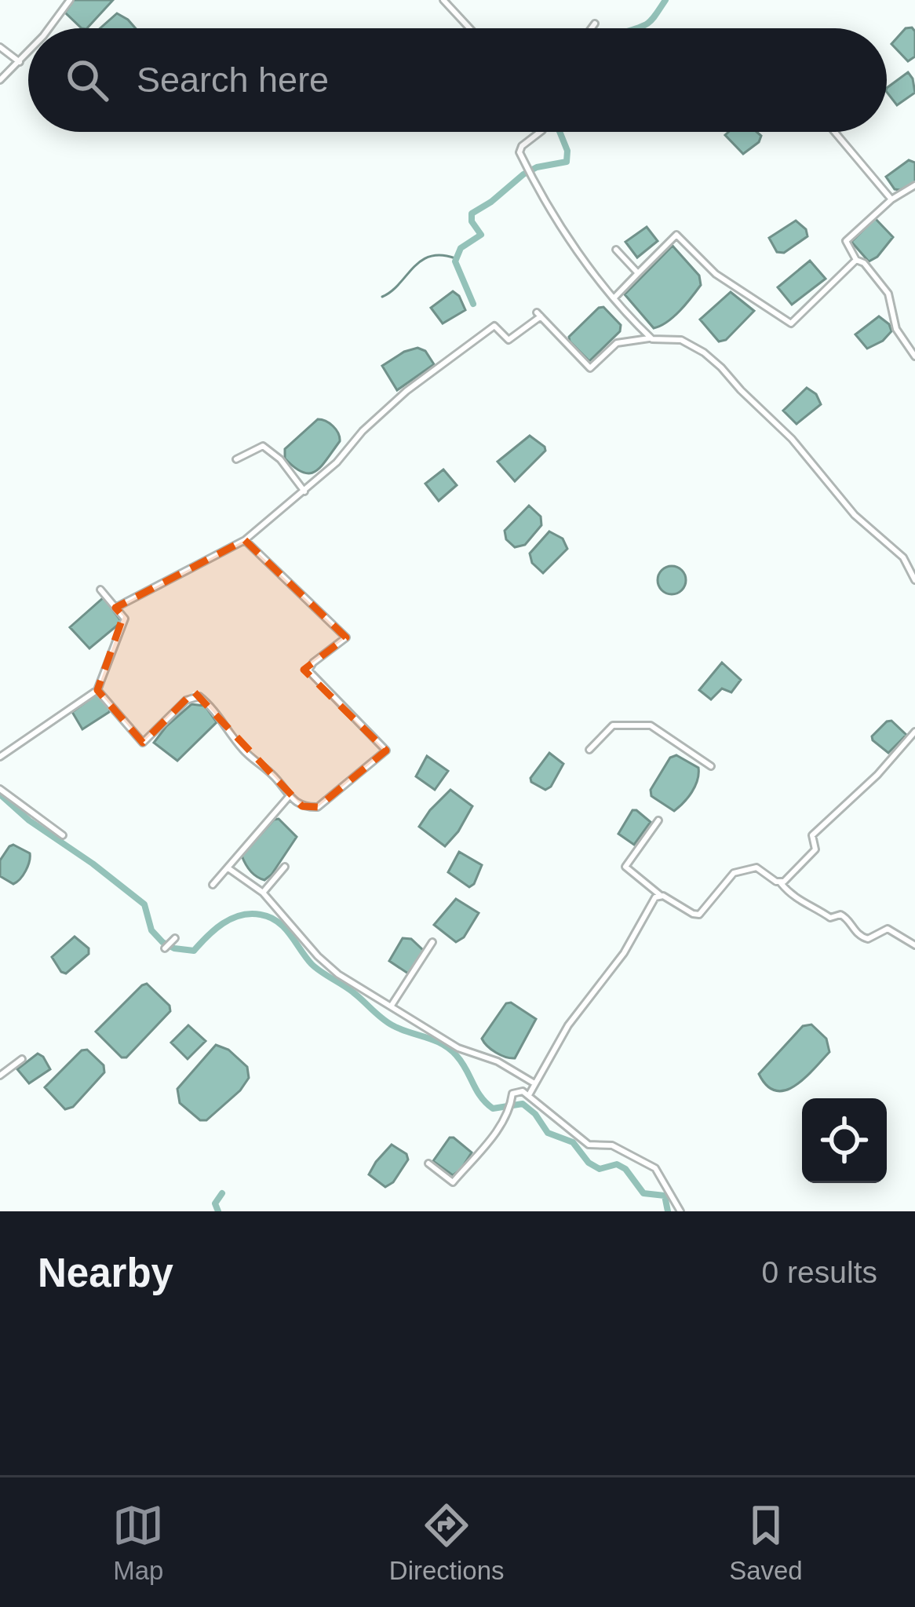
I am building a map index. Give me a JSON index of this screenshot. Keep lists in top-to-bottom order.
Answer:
{
  "page": {
    "search": "Search here",
    "heading": ["Nearby", "0 results"],
    "nav": ["Map", "Directions", "Saved"]
  }
}
